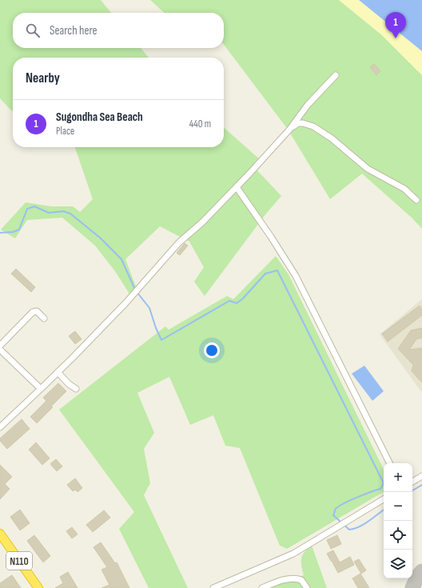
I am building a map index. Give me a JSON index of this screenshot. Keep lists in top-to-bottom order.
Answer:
{
  "streets": {
    "highway": ["N110"]
  },
  "page": {
    "pins": "1",
    "search": "Search here",
    "heading": "Nearby",
    "list": [
      {
        "mark": "1",
        "name": "Sugondha Sea Beach",
        "note": "Place",
        "value": "440 m"
      }
    ],
    "map_buttons": ["+", "−"]
  }
}
